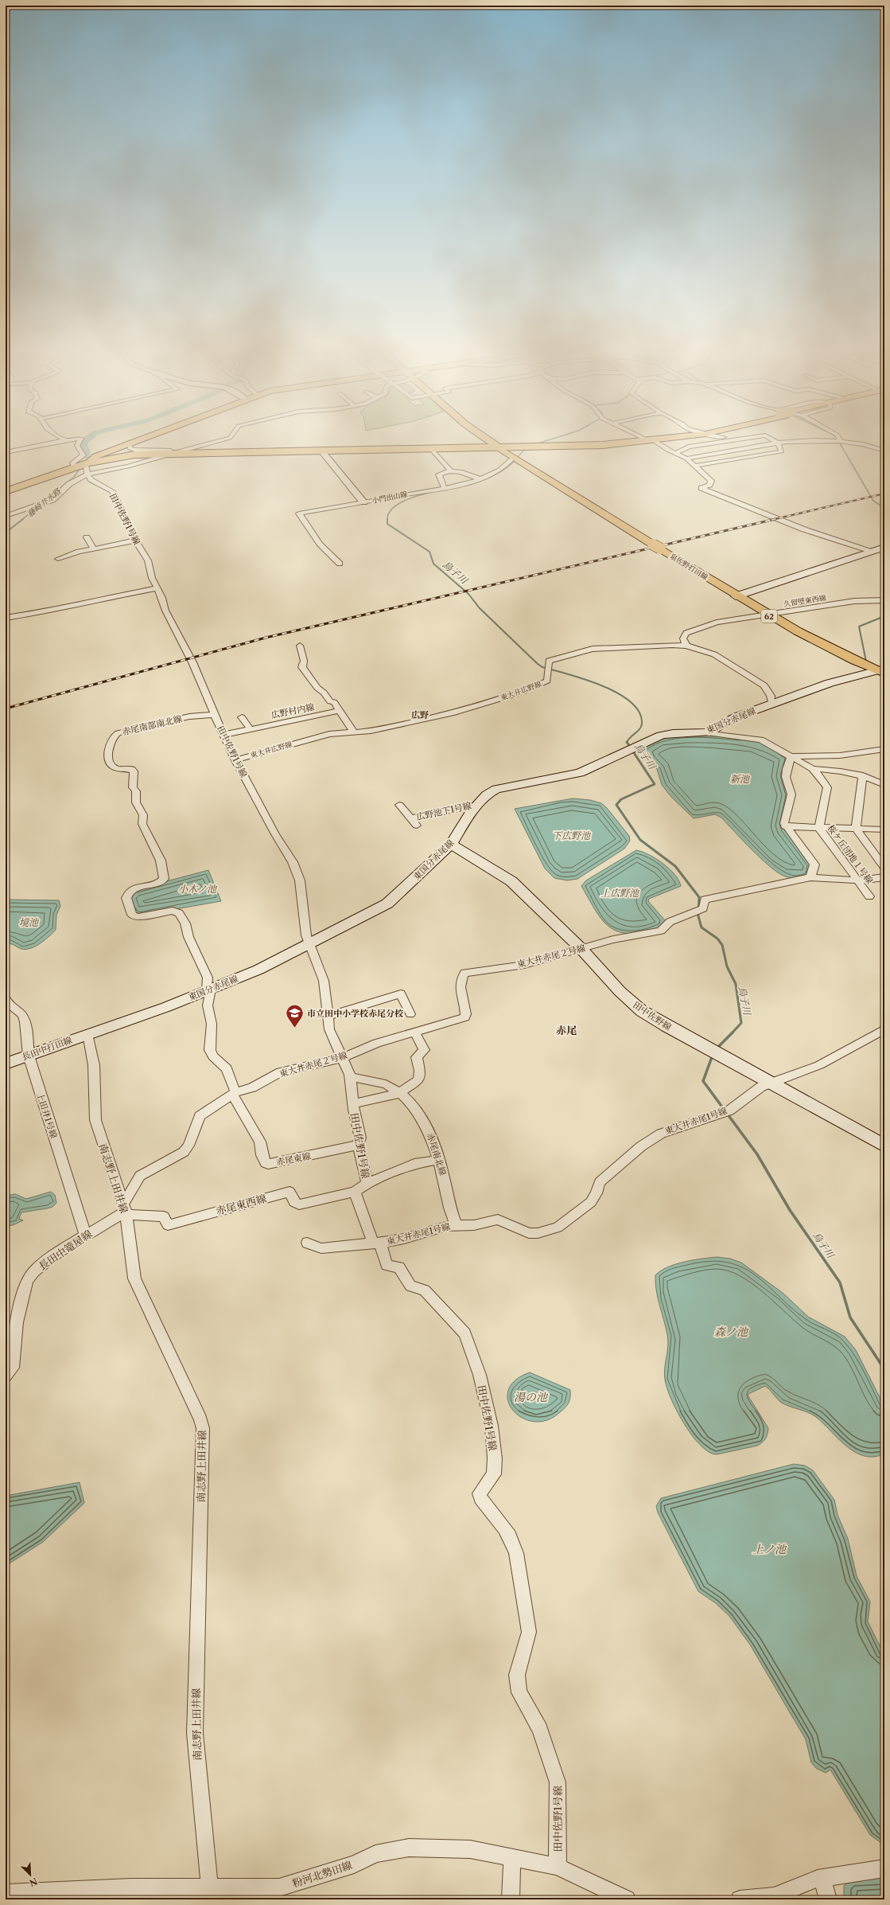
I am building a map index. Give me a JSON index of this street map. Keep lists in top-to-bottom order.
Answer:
{
  "streets": {
    "main road": ["泉佐野打田線", "62"],
    "street": [
      "小門出山線",
      "田中佐野1号線",
      "久留壁東西線",
      "東大井広野線",
      "広野村内線",
      "東国分赤尾線",
      "赤尾南部南北線",
      "広野池下1号線",
      "桜ケ丘団地１号線",
      "東大井赤尾２号線",
      "田中佐野線",
      "長田中打田線",
      "上田井1号線",
      "東大井赤尾1号線",
      "赤尾南北線",
      "赤尾東線",
      "南志野上田井線",
      "赤尾東西線",
      "長田中篭屋線",
      "粉河北勢田線"
    ]
  },
  "crossings": [
    ["田中佐野1号線", "東大井広野線"],
    ["田中佐野1号線", "広野村内線"],
    ["田中佐野1号線", "東国分赤尾線"],
    ["田中佐野1号線", "赤尾南部南北線"],
    ["田中佐野1号線", "東大井赤尾２号線"],
    ["田中佐野1号線", "東大井赤尾1号線"],
    ["田中佐野1号線", "赤尾南北線"],
    ["田中佐野1号線", "赤尾東線"],
    ["田中佐野1号線", "赤尾東西線"],
    ["田中佐野1号線", "粉河北勢田線"],
    ["泉佐野打田線", "久留壁東西線"],
    ["泉佐野打田線", "東国分赤尾線"],
    ["久留壁東西線", "東大井広野線"],
    ["東大井広野線", "東国分赤尾線"],
    ["東国分赤尾線", "赤尾南部南北線"],
    ["東国分赤尾線", "広野池下1号線"],
    ["東国分赤尾線", "桜ケ丘団地１号線"],
    ["東国分赤尾線", "田中佐野線"],
    ["東国分赤尾線", "長田中打田線"],
    ["東国分赤尾線", "赤尾東線"],
    ["東国分赤尾線", "南志野上田井線"],
    ["赤尾南部南北線", "赤尾東線"],
    ["東大井赤尾２号線", "田中佐野線"],
    ["東大井赤尾２号線", "赤尾東線"],
    ["東大井赤尾２号線", "南志野上田井線"],
    ["東大井赤尾２号線", "赤尾東西線"],
    ["東大井赤尾２号線", "長田中篭屋線"],
    ["田中佐野線", "東大井赤尾1号線"],
    ["長田中打田線", "上田井1号線"],
    ["長田中打田線", "南志野上田井線"],
    ["上田井1号線", "長田中篭屋線"],
    ["東大井赤尾1号線", "赤尾南北線"],
    ["南志野上田井線", "赤尾東西線"],
    ["南志野上田井線", "長田中篭屋線"],
    ["南志野上田井線", "粉河北勢田線"],
    ["赤尾東西線", "長田中篭屋線"]
  ],
  "districts": ["広野", "赤尾"],
  "water": [
    "藤崎井水路",
    "烏子川",
    "新池",
    "下広野池",
    "小木ノ池",
    "上広野池",
    "境池",
    "森ノ池",
    "湯の池",
    "上ノ池"
  ],
  "places": {
    "school or university": ["市立田中小学校赤尾分校"]
  },
  "north": "bottom right"
}
